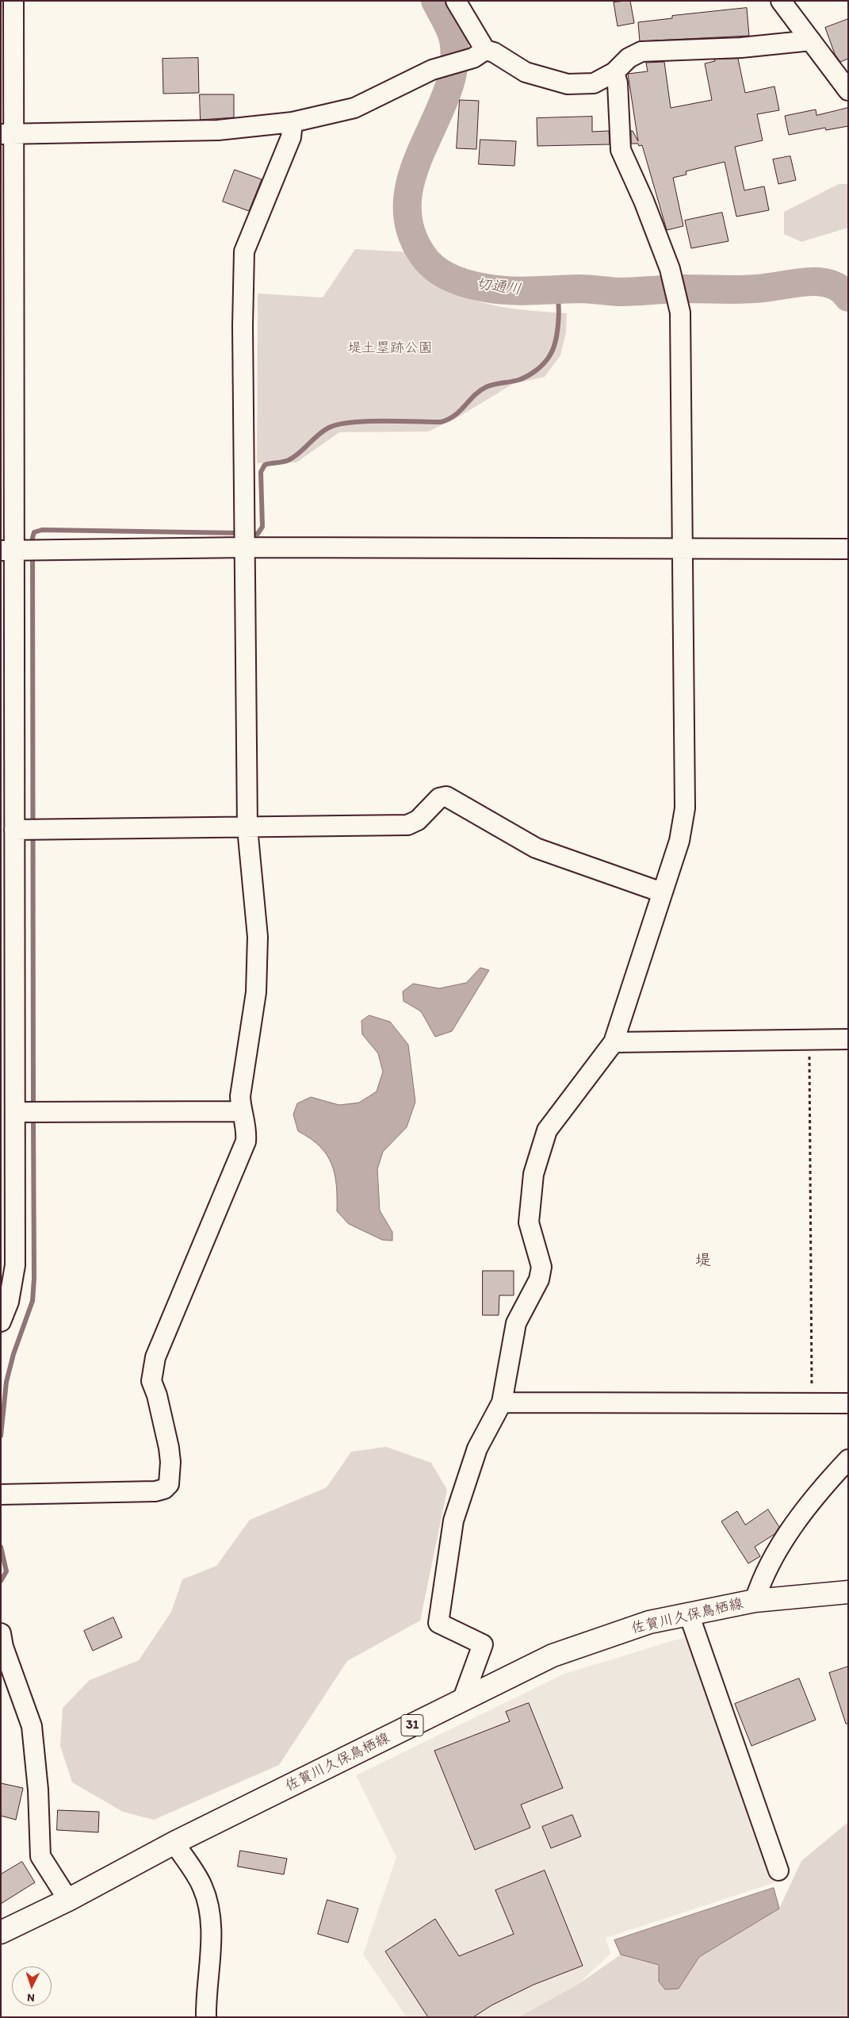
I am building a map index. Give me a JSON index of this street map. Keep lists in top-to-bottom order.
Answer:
{
  "streets": {
    "main road": ["佐賀川久保鳥栖線", "31"]
  },
  "districts": ["堤"],
  "water": ["切通川"],
  "parks": ["堤土塁跡公園"],
  "north": "bottom"
}
